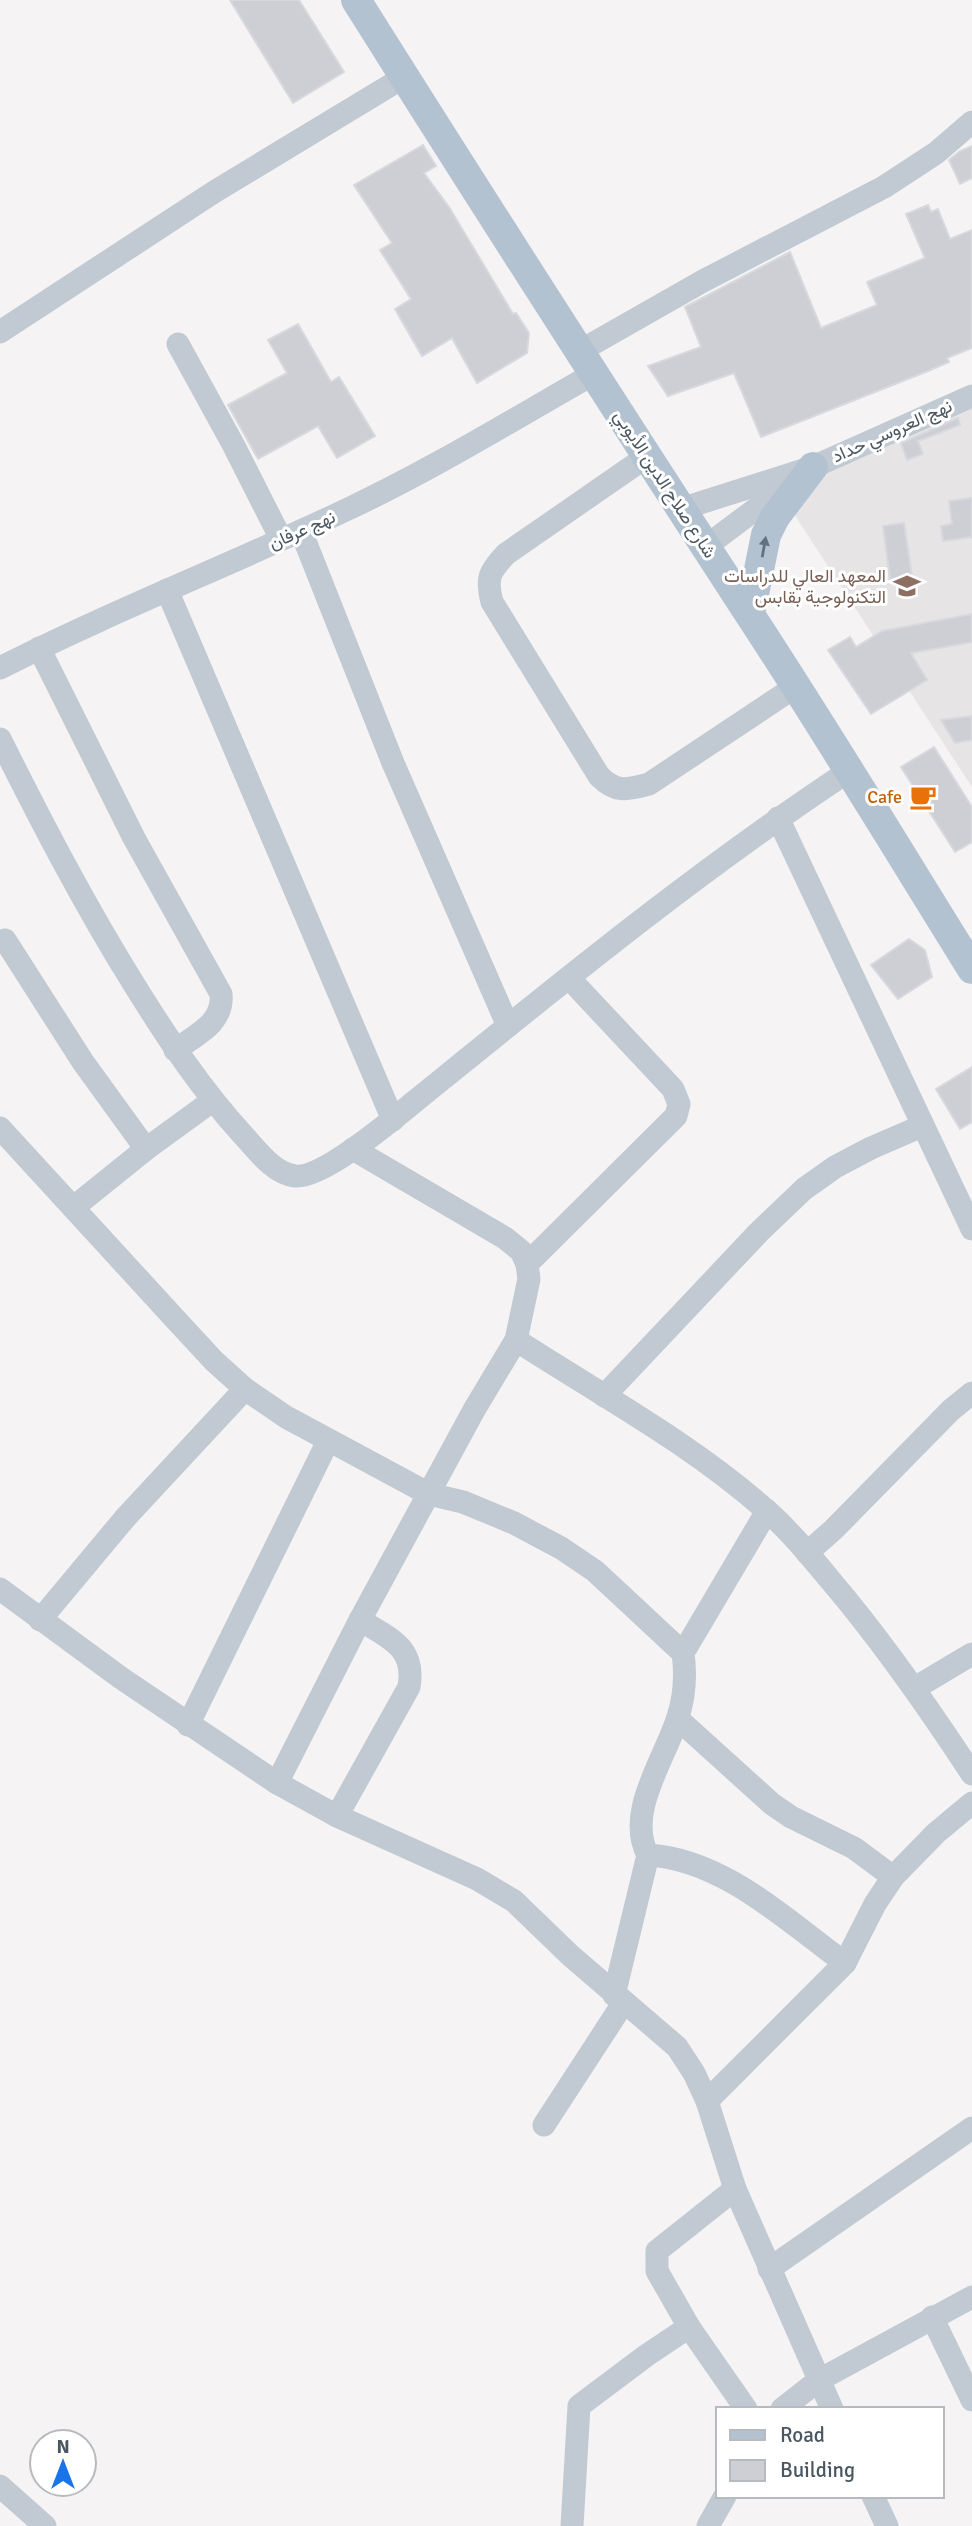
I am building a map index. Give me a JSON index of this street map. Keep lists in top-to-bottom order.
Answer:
{
  "streets": {
    "main road": ["شارع صلاح الدين الأيوبي"],
    "street": ["نهج العروسي حداد", "نهج عرفان"]
  },
  "crossings": [
    ["شارع صلاح الدين الأيوبي", "نهج عرفان"]
  ],
  "places": {
    "school or university": ["المعهد العالي للدراسات التكنولوجية بقابس"],
    "cafe": ["Cafe"]
  },
  "legend": ["Road", "Building"],
  "north": "top"
}
